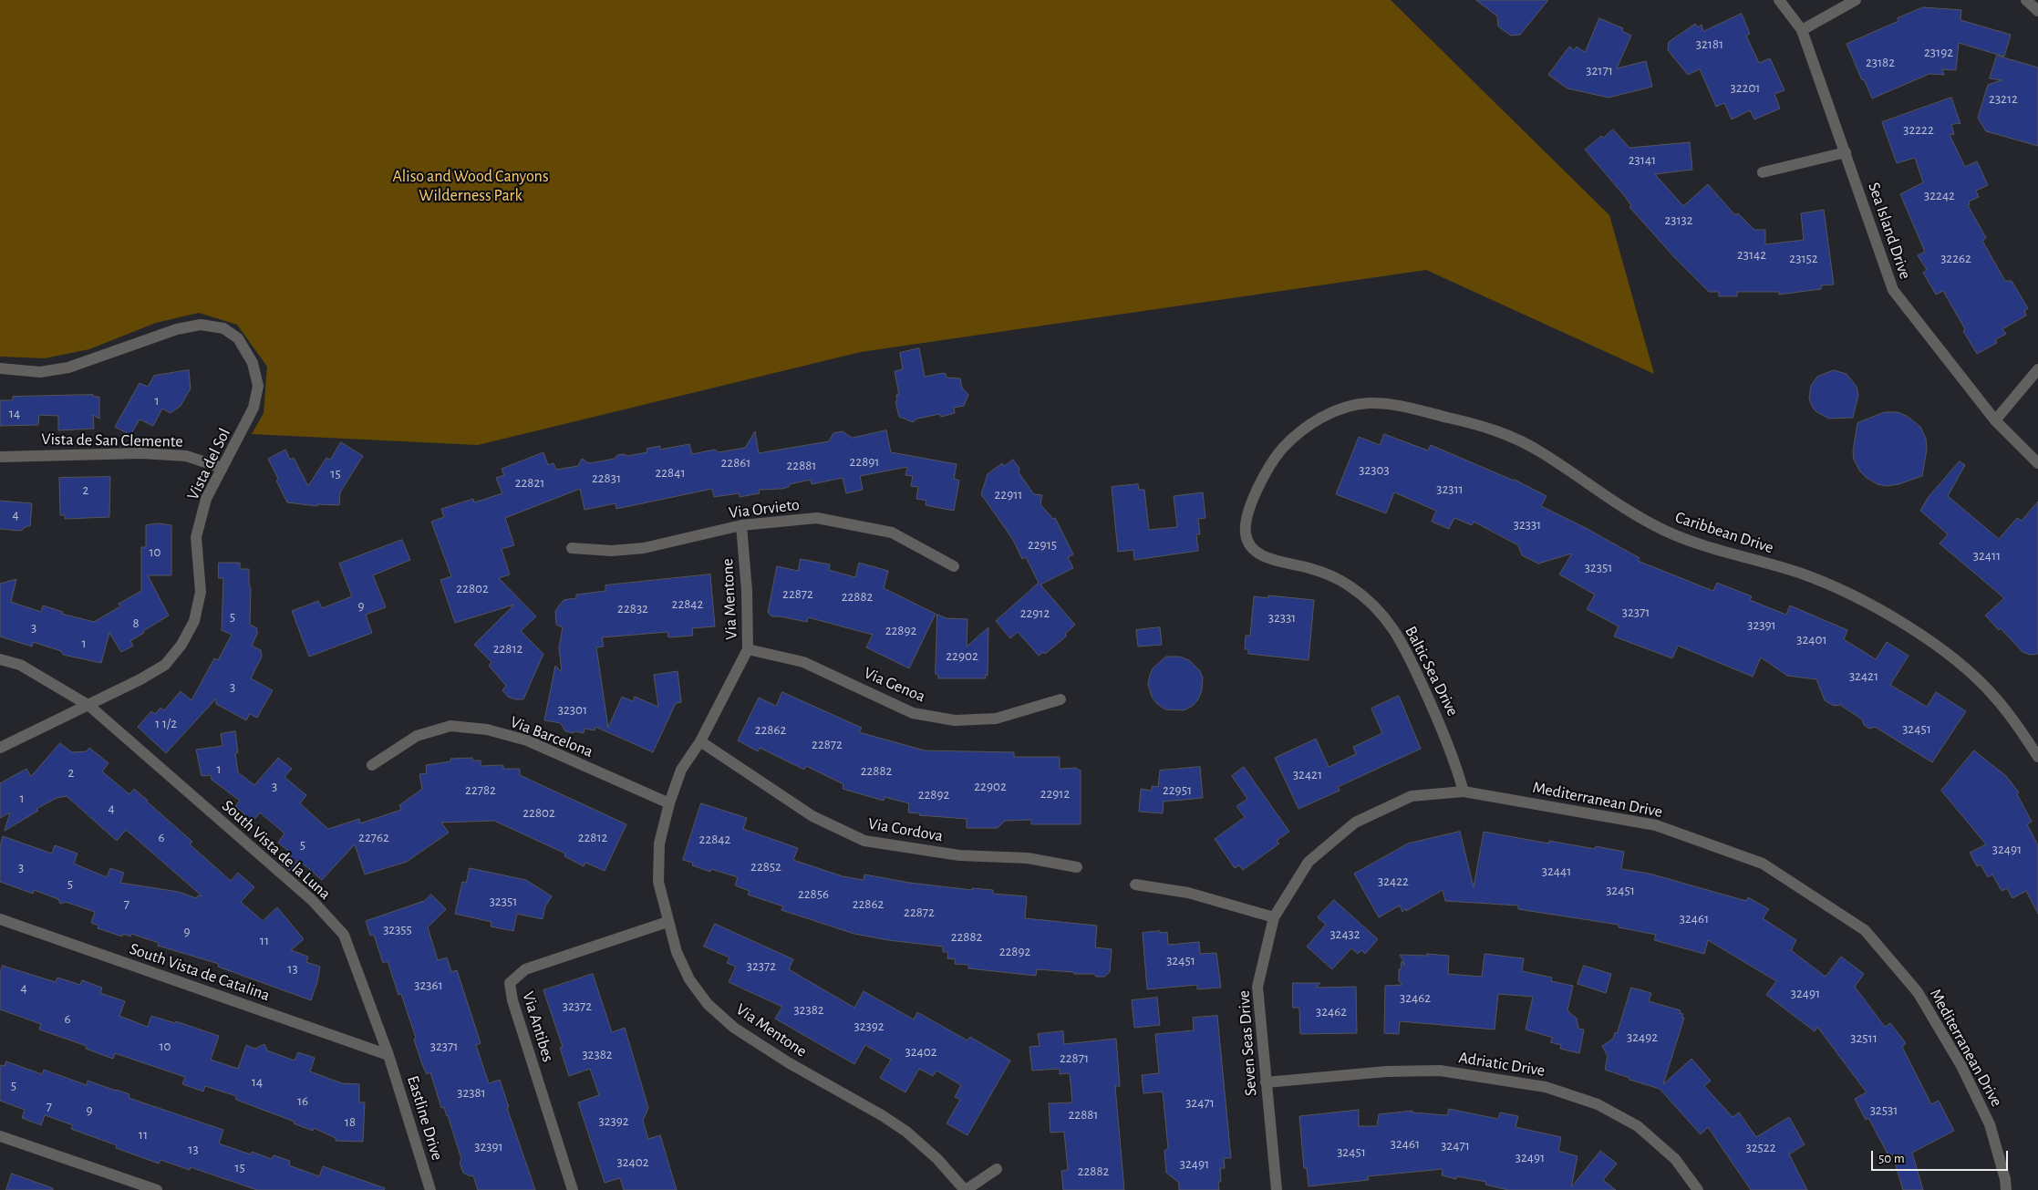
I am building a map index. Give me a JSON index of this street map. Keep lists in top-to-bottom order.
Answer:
{
  "streets": {
    "street": [
      "Sea Island Drive",
      "Vista de San Clemente",
      "Vista del Sol",
      "Via Orvieto",
      "Caribbean Drive",
      "Via Mentone",
      "Baltic Sea Drive",
      "Via Genoa",
      "Via Barcelona",
      "Mediterranean Drive",
      "Via Cordova",
      "South Vista de la Luna",
      "South Vista de Catalina",
      "Via Antibes",
      "Seven Seas Drive",
      "Adriatic Drive",
      "Eastline Drive"
    ]
  },
  "crossings": [
    ["Vista de San Clemente", "Vista del Sol"],
    ["Vista del Sol", "South Vista de la Luna"],
    ["Via Orvieto", "Via Mentone"],
    ["Caribbean Drive", "Baltic Sea Drive"],
    ["Via Mentone", "Via Genoa"],
    ["Via Mentone", "Via Barcelona"],
    ["Via Mentone", "Via Cordova"],
    ["Via Mentone", "Via Antibes"],
    ["Baltic Sea Drive", "Mediterranean Drive"],
    ["Baltic Sea Drive", "Seven Seas Drive"],
    ["Mediterranean Drive", "Seven Seas Drive"],
    ["South Vista de la Luna", "South Vista de Catalina"],
    ["South Vista de la Luna", "Eastline Drive"],
    ["South Vista de Catalina", "Eastline Drive"],
    ["Seven Seas Drive", "Adriatic Drive"]
  ],
  "parks": ["Aliso and Wood Canyons Wilderness Park"],
  "house_numbers": [
    "32181",
    "23192",
    "23182",
    "32171",
    "32201",
    "23212",
    "32222",
    "23141",
    "32242",
    "23132",
    "23142",
    "23152",
    "32262",
    "1",
    "14",
    "22891",
    "22861",
    "22881",
    "32303",
    "22841",
    "15",
    "22831",
    "22821",
    "32311",
    "2",
    "22911",
    "4",
    "32331",
    "22915",
    "10",
    "32411",
    "32351",
    "22802",
    "22872",
    "22882",
    "22842",
    "9",
    "22832",
    "32371",
    "22912",
    "5",
    "32331",
    "8",
    "32391",
    "3",
    "22892",
    "32401",
    "1",
    "22812",
    "22902",
    "32421",
    "3",
    "32301",
    "1 1/2",
    "32451",
    "22862",
    "22872",
    "1",
    "22882",
    "2",
    "32421",
    "3",
    "22902",
    "22782",
    "22951",
    "22912",
    "22892",
    "1",
    "4",
    "22802",
    "6",
    "22762",
    "22812",
    "22842",
    "5",
    "32491",
    "22852",
    "3",
    "32441",
    "32422",
    "5",
    "32451",
    "22856",
    "32351",
    "7",
    "22862",
    "22872",
    "32461",
    "32355",
    "9",
    "32432",
    "22882",
    "11",
    "22892",
    "32451",
    "32372",
    "13",
    "32361",
    "4",
    "32491",
    "32462",
    "32372",
    "32382",
    "32462",
    "6",
    "32392",
    "32492",
    "32511",
    "10",
    "32371",
    "32402",
    "32382",
    "22871",
    "14",
    "5",
    "32381",
    "16",
    "32471",
    "7",
    "9",
    "32531",
    "22881",
    "32392",
    "18",
    "11",
    "32461",
    "32471",
    "32391",
    "32522",
    "13",
    "32451",
    "32491",
    "32402",
    "32491",
    "15",
    "22882"
  ],
  "scale_bar": "50 m"
}
